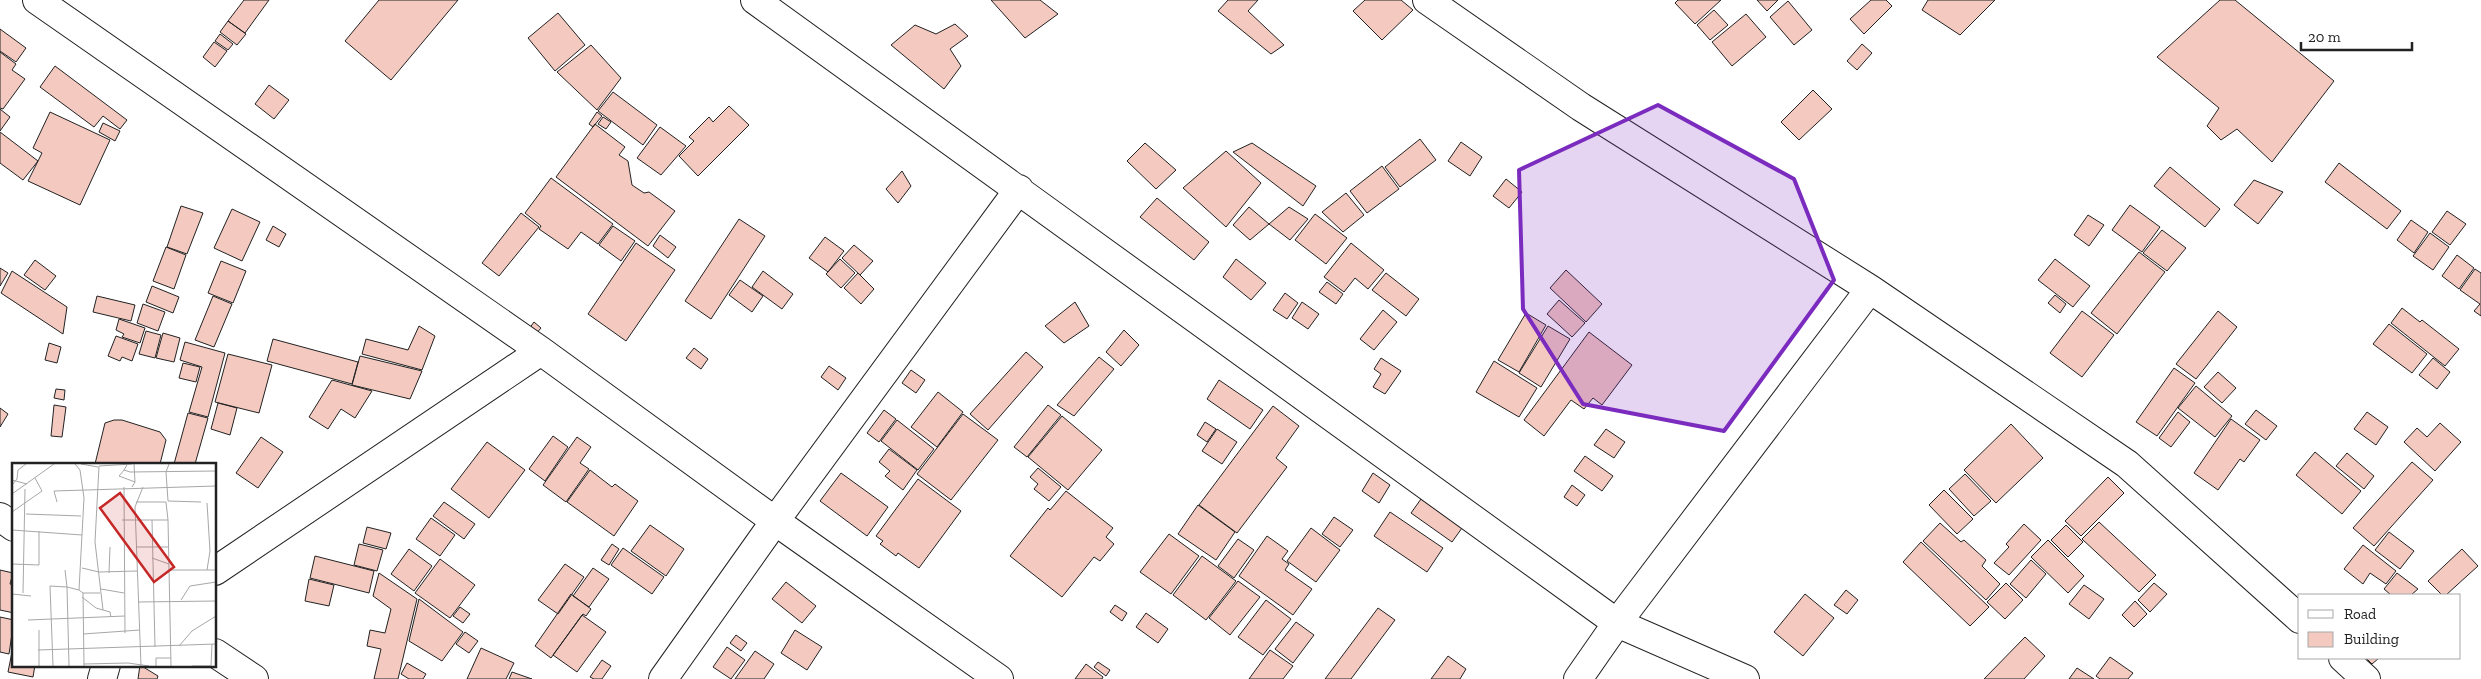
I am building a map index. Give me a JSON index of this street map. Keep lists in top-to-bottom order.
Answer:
{
  "legend": ["Road", "Building"],
  "scale_bar": "20 m"
}
